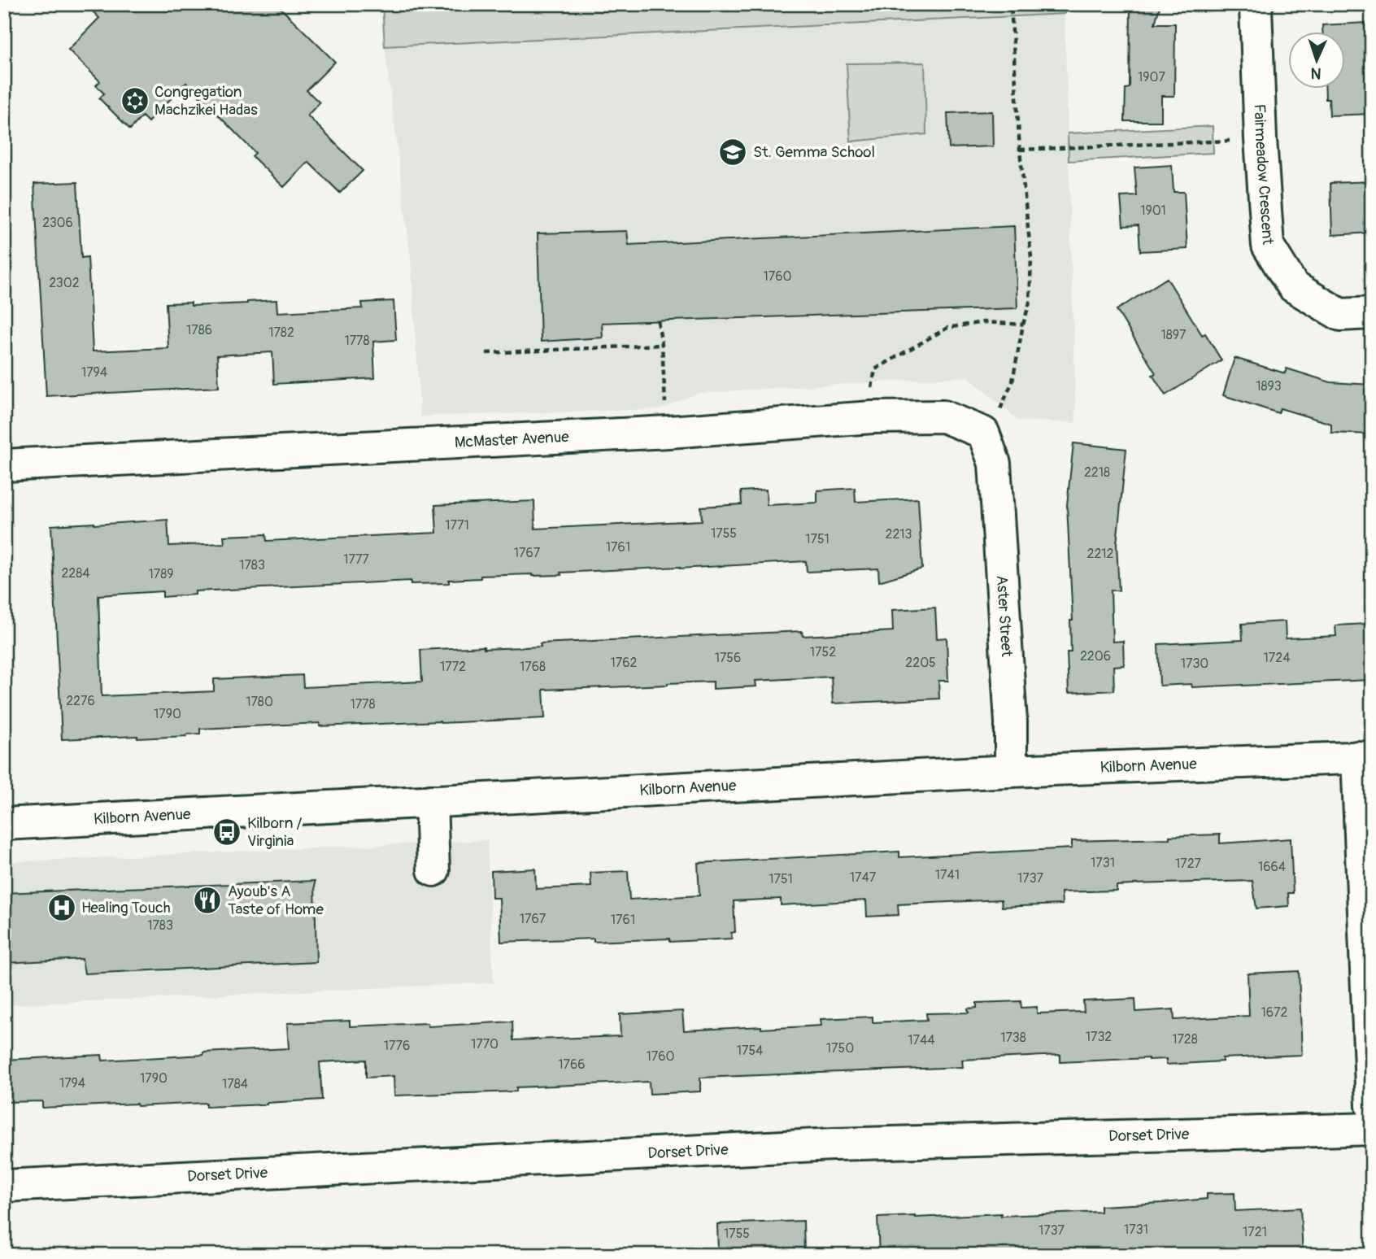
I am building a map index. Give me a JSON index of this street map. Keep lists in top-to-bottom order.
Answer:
{
  "streets": {
    "street": [
      "Fairmeadow Crescent",
      "McMaster Avenue",
      "Aster Street",
      "Kilborn Avenue",
      "Dorset Drive"
    ]
  },
  "crossings": [
    ["McMaster Avenue", "Aster Street"],
    ["Aster Street", "Kilborn Avenue"]
  ],
  "places": {
    "synagogue": ["Congregation Machzikei Hadas"],
    "school or university": ["St. Gemma School"],
    "bus stop": ["Kilborn / Virginia"],
    "restaurant": ["Ayoub's A Taste of Home"],
    "hospital": ["Healing Touch"]
  },
  "house_numbers": [
    "1907",
    "1901",
    "2306",
    "1760",
    "2302",
    "1786",
    "1782",
    "1897",
    "1778",
    "1794",
    "1893",
    "2218",
    "1771",
    "1755",
    "2213",
    "1751",
    "1761",
    "1767",
    "2212",
    "1777",
    "1783",
    "2284",
    "1789",
    "1752",
    "2206",
    "1756",
    "1724",
    "1762",
    "2205",
    "1730",
    "1772",
    "1768",
    "2276",
    "1780",
    "1778",
    "1790",
    "1731",
    "1727",
    "1664",
    "1741",
    "1747",
    "1737",
    "1751",
    "1767",
    "1761",
    "1783",
    "1672",
    "1732",
    "1738",
    "1728",
    "1744",
    "1770",
    "1776",
    "1750",
    "1754",
    "1760",
    "1766",
    "1790",
    "1794",
    "1784",
    "1731",
    "1737",
    "1721",
    "1755"
  ],
  "north": "bottom"
}
